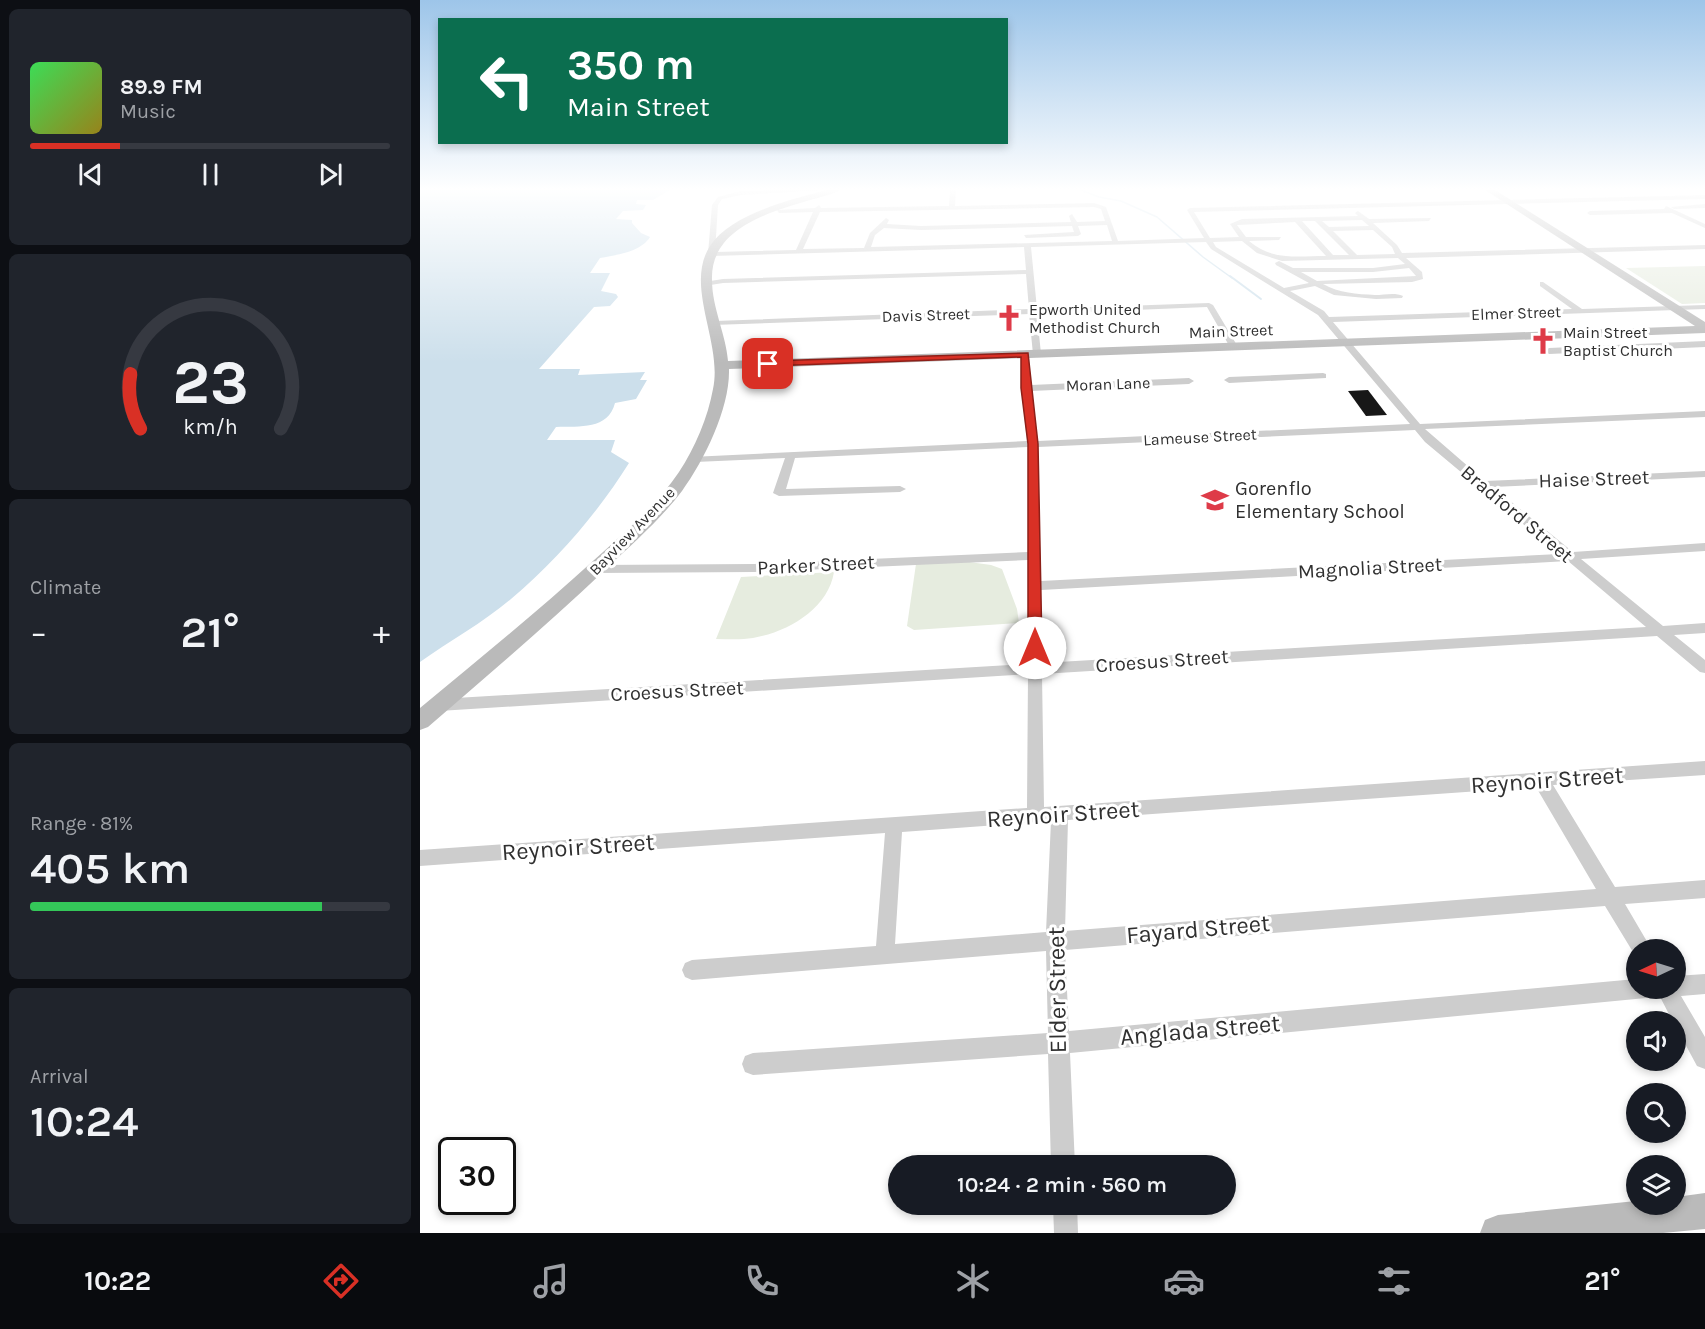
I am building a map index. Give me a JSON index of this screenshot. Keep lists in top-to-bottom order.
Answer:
{
  "streets": {
    "main road": ["Main Street", "Bayview Avenue"],
    "street": [
      "Elmer Street",
      "Davis Street",
      "Moran Lane",
      "Lameuse Street",
      "Haise Street",
      "Bradford Street",
      "Parker Street",
      "Magnolia Street",
      "Croesus Street",
      "Reynoir Street",
      "Fayard Street",
      "Elder Street",
      "Anglada Street"
    ]
  },
  "crossings": [
    ["Elmer Street", "Bradford Street"],
    ["Davis Street", "Main Street"],
    ["Davis Street", "Bayview Avenue"],
    ["Main Street", "Bradford Street"],
    ["Main Street", "Bayview Avenue"],
    ["Lameuse Street", "Bradford Street"],
    ["Lameuse Street", "Bayview Avenue"],
    ["Haise Street", "Bradford Street"],
    ["Bradford Street", "Magnolia Street"],
    ["Bradford Street", "Croesus Street"],
    ["Bayview Avenue", "Parker Street"],
    ["Bayview Avenue", "Croesus Street"],
    ["Reynoir Street", "Elder Street"],
    ["Fayard Street", "Elder Street"],
    ["Elder Street", "Anglada Street"]
  ],
  "places": {
    "church": ["Epworth United Methodist Church", "Main Street Baptist Church"],
    "school or university": ["Gorenflo Elementary School"]
  },
  "north": "left",
  "page": {
    "turn": ["350 m", "Main Street"],
    "song": ["89.9 FM", "Music"],
    "tile": [
      "Climate",
      ["Range · 81%", "405 km"],
      ["Arrival", "10:24"]
    ],
    "heat": ["−", "21°", "+"],
    "limit": "30",
    "trip": "10:24 · 2 min · 560 m",
    "tabs": ["10:22", "21°"],
    "gauge": ["23", "km/h"]
  }
}
